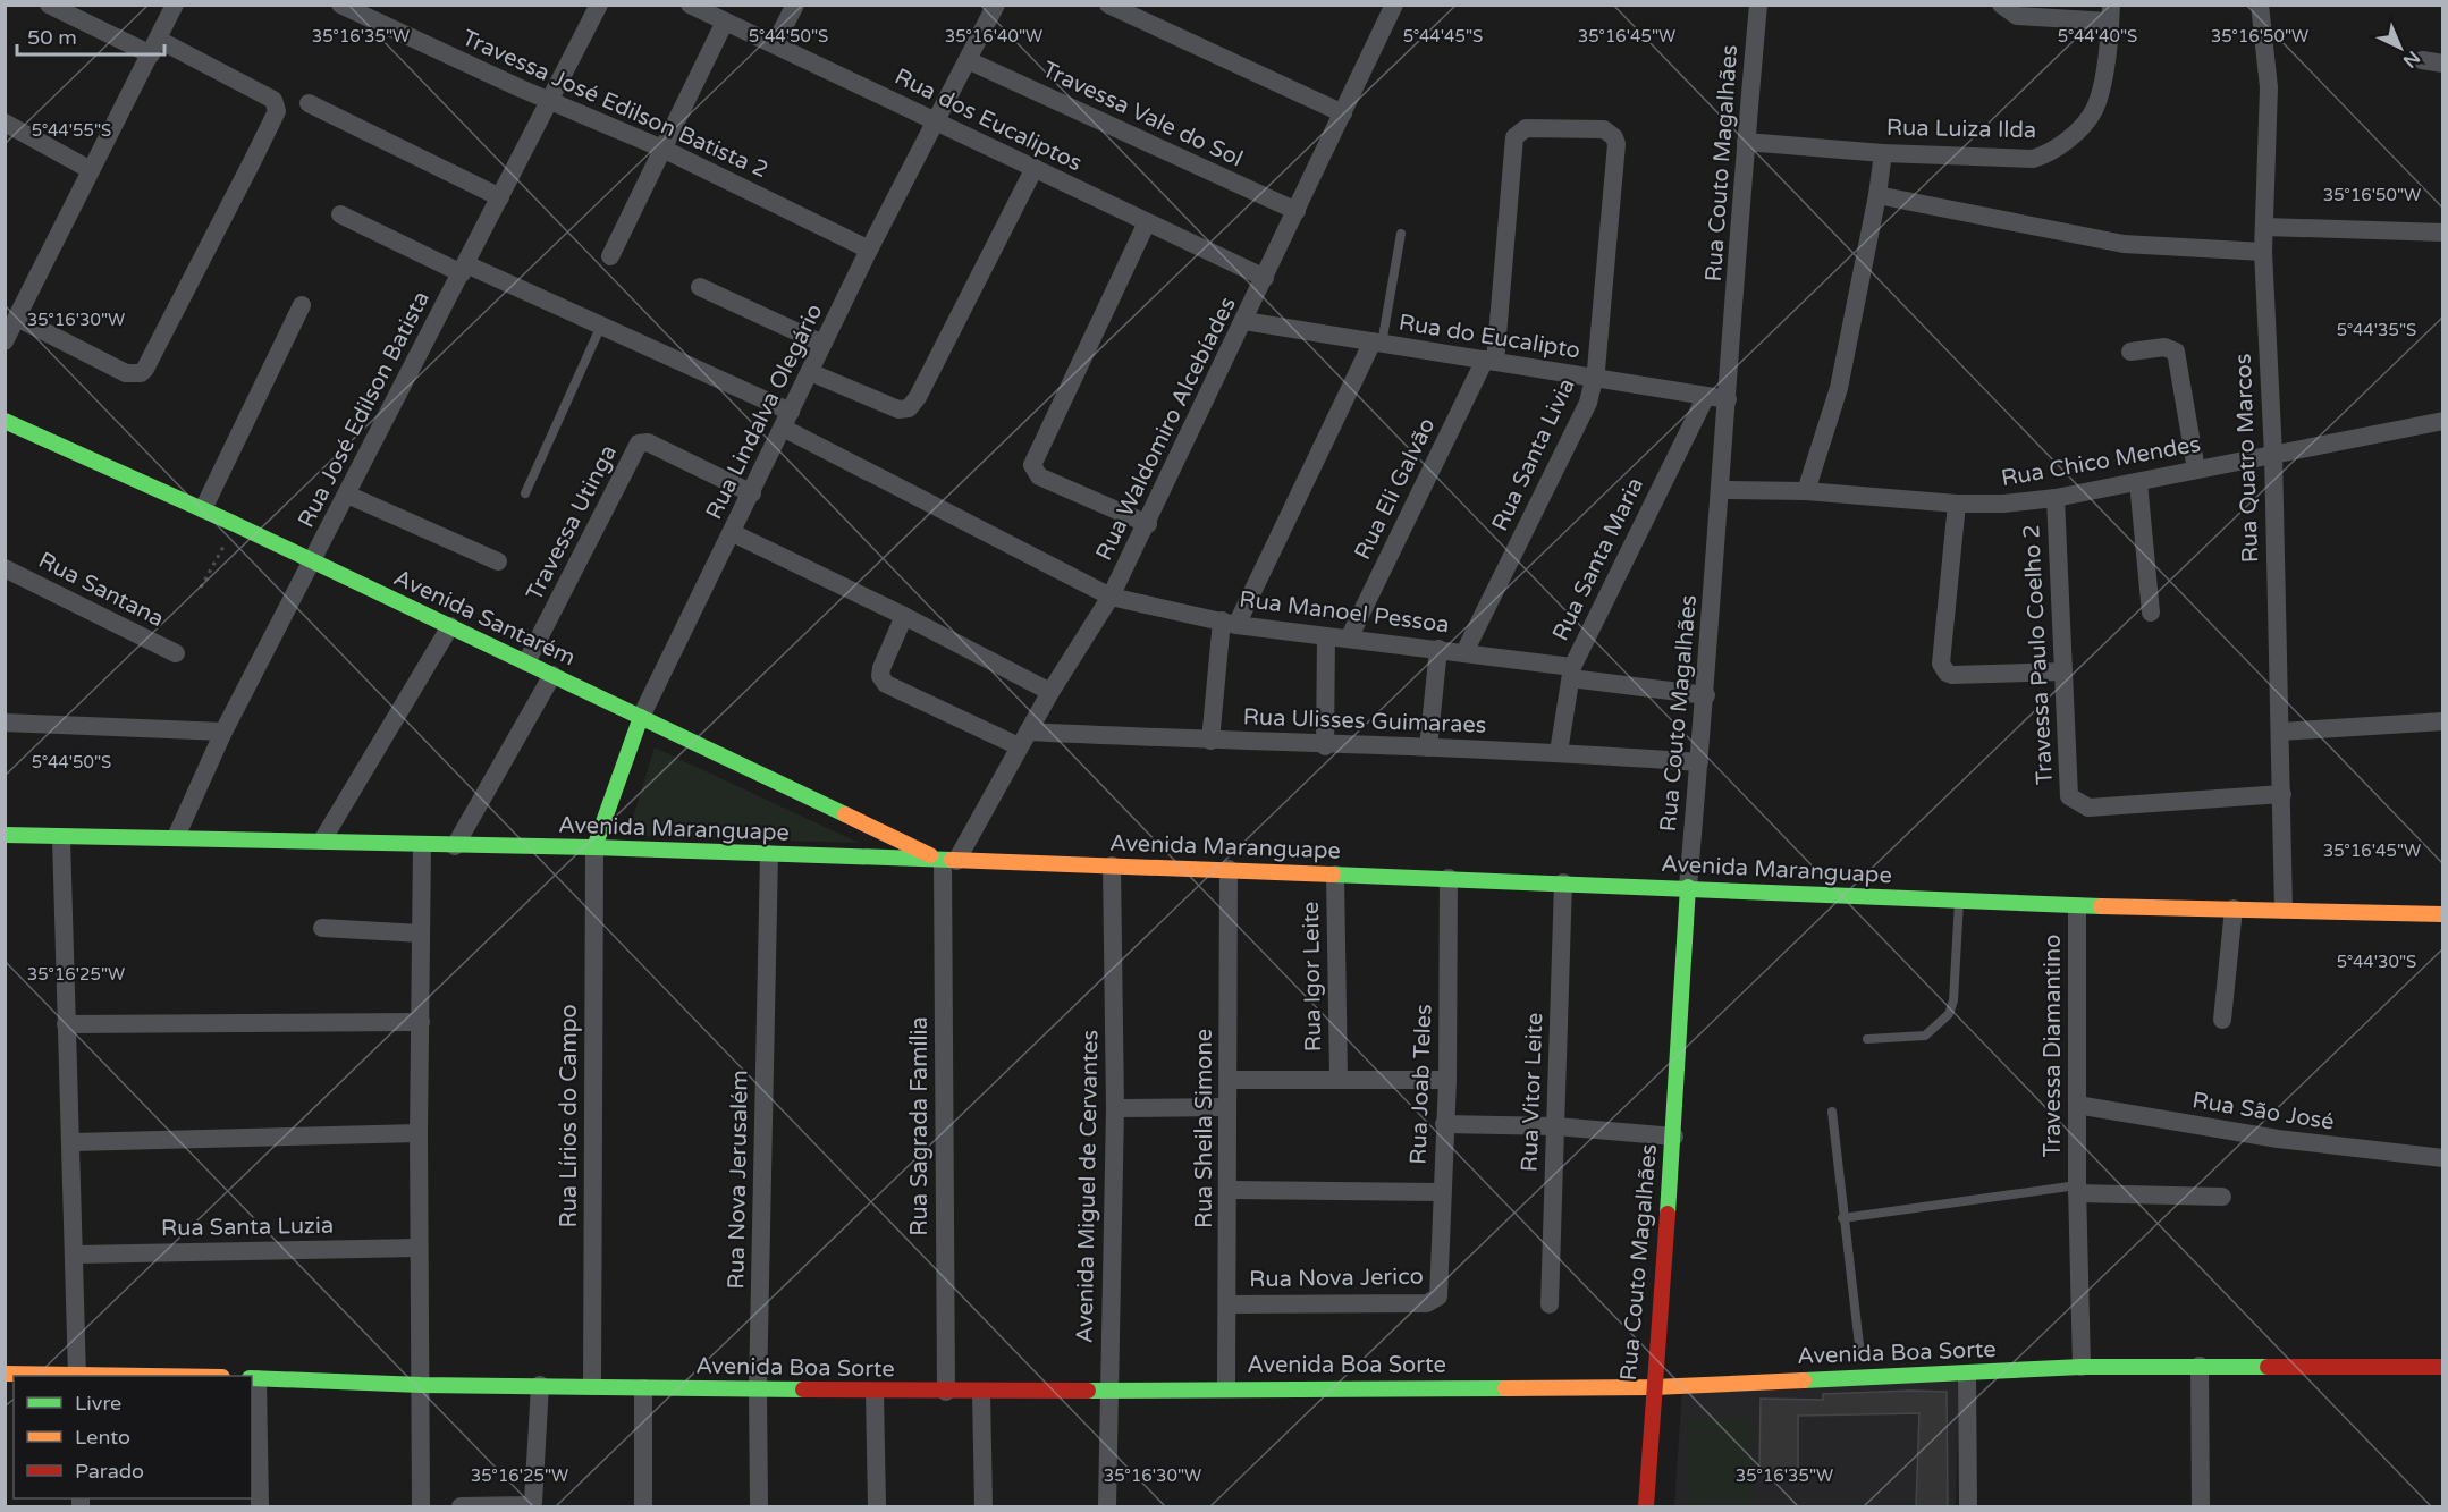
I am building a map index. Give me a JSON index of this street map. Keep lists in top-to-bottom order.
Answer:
{
  "streets": {
    "street": [
      "Travessa José Edilson Batista 2",
      "Travessa Vale do Sol",
      "Rua dos Eucaliptos",
      "Rua Luiza Ilda",
      "Rua Couto Magalhães",
      "Rua do Eucalipto",
      "Rua José Edilson Batista",
      "Rua Lindalva Olegário",
      "Rua Waldomiro Alcebíades",
      "Rua Santa Livia",
      "Rua Quatro Marcos",
      "Rua Chico Mendes",
      "Rua Eli Galvão",
      "Travessa Utinga",
      "Rua Santa Maria",
      "Rua Santana",
      "Rua Manoel Pessoa",
      "Avenida Santarém",
      "Travessa Paulo Coelho 2",
      "Rua Ulisses Guimaraes",
      "Avenida Maranguape",
      "Rua Igor Leite",
      "Travessa Diamantino",
      "Rua Joab Teles",
      "Rua Vitor Leite",
      "Rua São José",
      "Rua Lírios do Campo",
      "Rua Sagrada Família",
      "Rua Sheila Simone",
      "Rua Nova Jerusalém",
      "Avenida Miguel de Cervantes",
      "Rua Santa Luzia",
      "Rua Nova Jerico",
      "Avenida Boa Sorte"
    ]
  },
  "crossings": [
    ["Travessa José Edilson Batista 2", "Rua José Edilson Batista"],
    ["Travessa José Edilson Batista 2", "Rua Lindalva Olegário"],
    ["Travessa Vale do Sol", "Rua Lindalva Olegário"],
    ["Travessa Vale do Sol", "Rua Waldomiro Alcebíades"],
    ["Rua dos Eucaliptos", "Rua Lindalva Olegário"],
    ["Rua dos Eucaliptos", "Rua Waldomiro Alcebíades"],
    ["Rua Luiza Ilda", "Rua Couto Magalhães"],
    ["Rua Couto Magalhães", "Rua do Eucalipto"],
    ["Rua Couto Magalhães", "Rua Chico Mendes"],
    ["Rua Couto Magalhães", "Rua Manoel Pessoa"],
    ["Rua Couto Magalhães", "Rua Ulisses Guimaraes"],
    ["Rua Couto Magalhães", "Avenida Maranguape"],
    ["Rua Couto Magalhães", "Avenida Boa Sorte"],
    ["Rua do Eucalipto", "Rua Waldomiro Alcebíades"],
    ["Rua do Eucalipto", "Rua Santa Livia"],
    ["Rua do Eucalipto", "Rua Eli Galvão"],
    ["Rua do Eucalipto", "Rua Santa Maria"],
    ["Rua José Edilson Batista", "Rua Manoel Pessoa"],
    ["Rua José Edilson Batista", "Avenida Santarém"],
    ["Rua José Edilson Batista", "Avenida Maranguape"],
    ["Rua Lindalva Olegário", "Travessa Utinga"],
    ["Rua Lindalva Olegário", "Rua Manoel Pessoa"],
    ["Rua Lindalva Olegário", "Avenida Santarém"],
    ["Rua Lindalva Olegário", "Avenida Maranguape"],
    ["Rua Lindalva Olegário", "Rua Lírios do Campo"],
    ["Rua Waldomiro Alcebíades", "Rua Manoel Pessoa"],
    ["Rua Waldomiro Alcebíades", "Avenida Santarém"],
    ["Rua Waldomiro Alcebíades", "Rua Ulisses Guimaraes"],
    ["Rua Waldomiro Alcebíades", "Avenida Maranguape"],
    ["Rua Waldomiro Alcebíades", "Rua Sagrada Família"],
    ["Rua Santa Livia", "Rua Eli Galvão"],
    ["Rua Santa Livia", "Rua Manoel Pessoa"],
    ["Rua Quatro Marcos", "Rua Chico Mendes"],
    ["Rua Quatro Marcos", "Travessa Paulo Coelho 2"],
    ["Rua Quatro Marcos", "Avenida Maranguape"],
    ["Rua Chico Mendes", "Travessa Paulo Coelho 2"],
    ["Rua Eli Galvão", "Rua Manoel Pessoa"],
    ["Travessa Utinga", "Avenida Santarém"],
    ["Rua Santa Maria", "Rua Manoel Pessoa"],
    ["Rua Santa Maria", "Rua Ulisses Guimaraes"],
    ["Avenida Santarém", "Avenida Maranguape"],
    ["Avenida Santarém", "Rua Sagrada Família"],
    ["Avenida Maranguape", "Rua Igor Leite"],
    ["Avenida Maranguape", "Travessa Diamantino"],
    ["Avenida Maranguape", "Rua Joab Teles"],
    ["Avenida Maranguape", "Rua Vitor Leite"],
    ["Avenida Maranguape", "Rua Lírios do Campo"],
    ["Avenida Maranguape", "Rua Sagrada Família"],
    ["Avenida Maranguape", "Rua Sheila Simone"],
    ["Avenida Maranguape", "Rua Nova Jerusalém"],
    ["Avenida Maranguape", "Avenida Miguel de Cervantes"],
    ["Travessa Diamantino", "Rua São José"],
    ["Travessa Diamantino", "Avenida Boa Sorte"],
    ["Rua Joab Teles", "Rua Nova Jerico"],
    ["Rua Lírios do Campo", "Avenida Boa Sorte"],
    ["Rua Sagrada Família", "Avenida Boa Sorte"],
    ["Rua Sheila Simone", "Rua Nova Jerico"],
    ["Rua Sheila Simone", "Avenida Boa Sorte"],
    ["Rua Nova Jerusalém", "Avenida Boa Sorte"],
    ["Avenida Miguel de Cervantes", "Avenida Boa Sorte"]
  ],
  "legend": ["Livre", "Lento", "Parado"],
  "scale_bar": "50 m",
  "north": "bottom right",
  "coordinates": [
    "5°44'50\"S",
    "5°44'45\"S",
    "5°44'40\"S",
    "35°16'35\"W",
    "35°16'40\"W",
    "35°16'45\"W",
    "35°16'50\"W",
    "5°44'55\"S",
    "35°16'30\"W",
    "5°44'35\"S",
    "5°44'30\"S",
    "35°16'25\"W"
  ]
}
